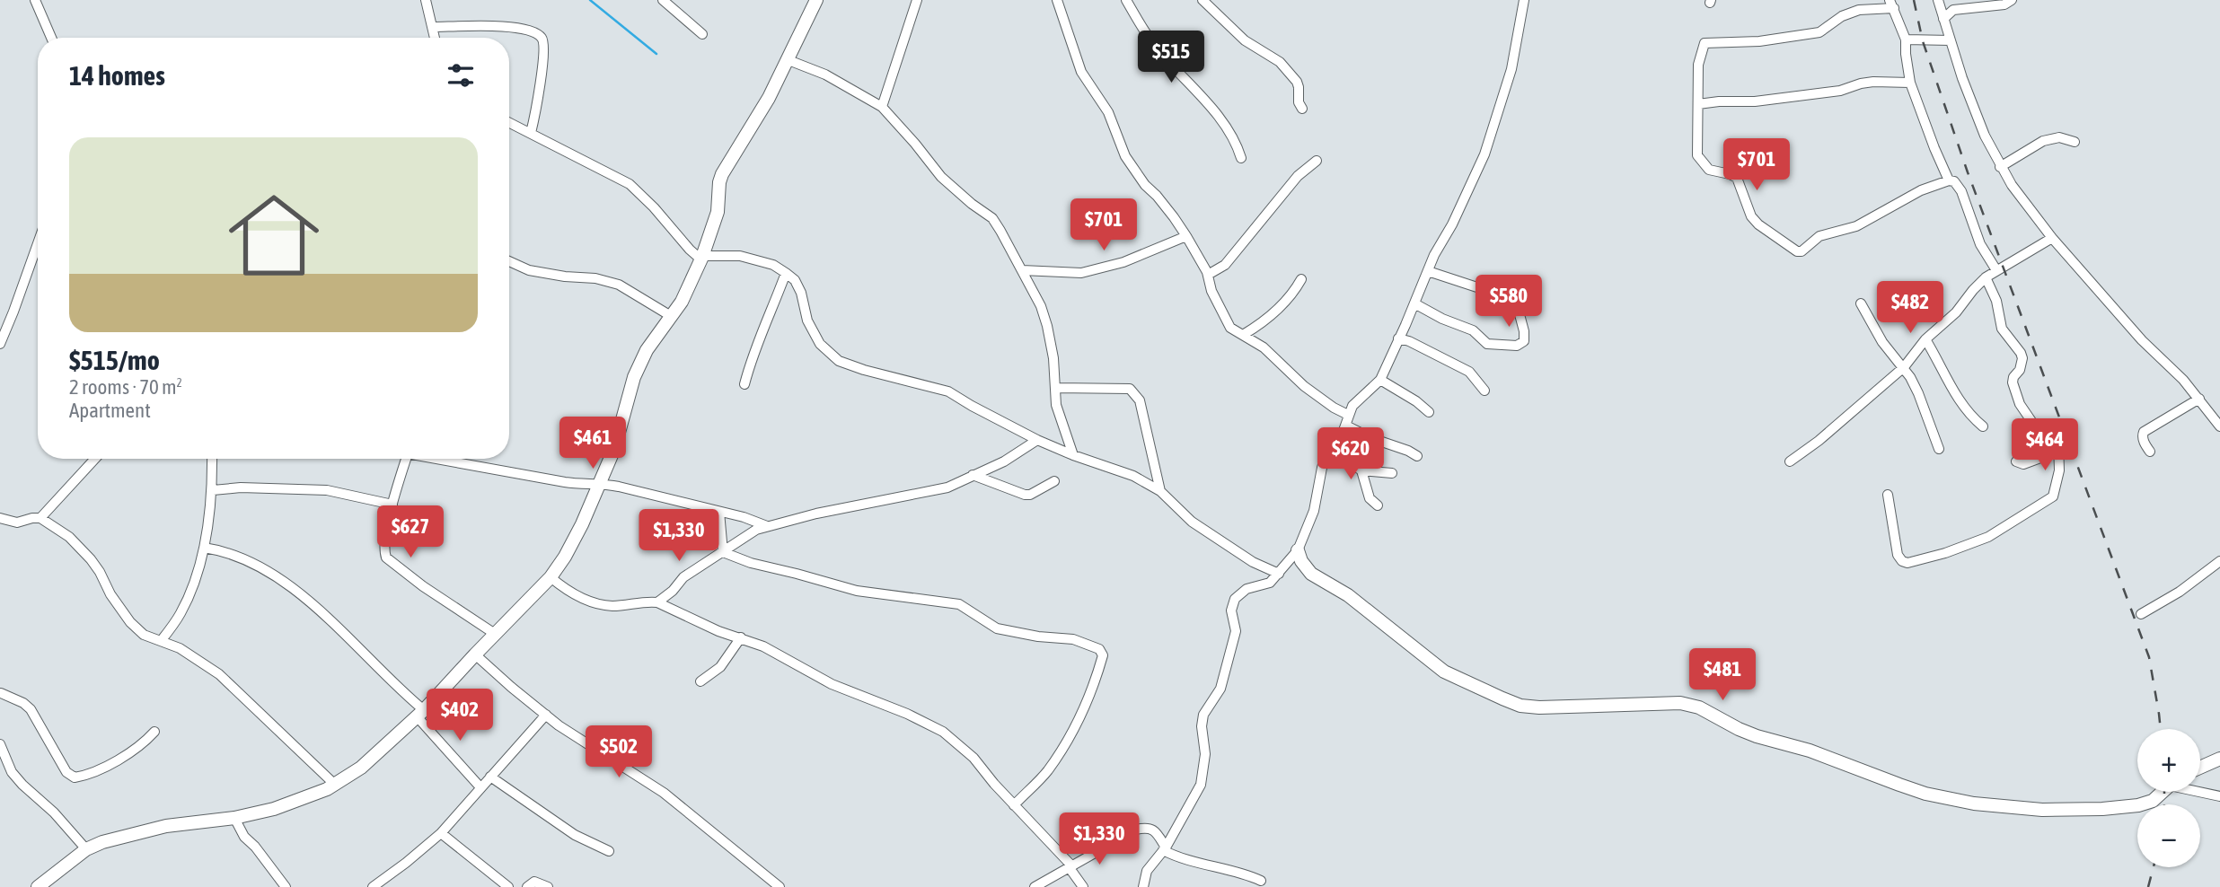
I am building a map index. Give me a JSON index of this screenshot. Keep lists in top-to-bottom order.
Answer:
{
  "page": {
    "price": [
      "$515",
      "$701",
      "$701",
      "$580",
      "$482",
      "$461",
      "$464",
      "$620",
      "$627",
      "$1,330",
      "$481",
      "$402",
      "$502",
      "$1,330"
    ],
    "heading": "14 homes",
    "list": [
      {
        "name": "$515/mo",
        "note": "2 rooms · 70 m² · Apartment"
      }
    ],
    "map_buttons": ["+", "−"]
  }
}
